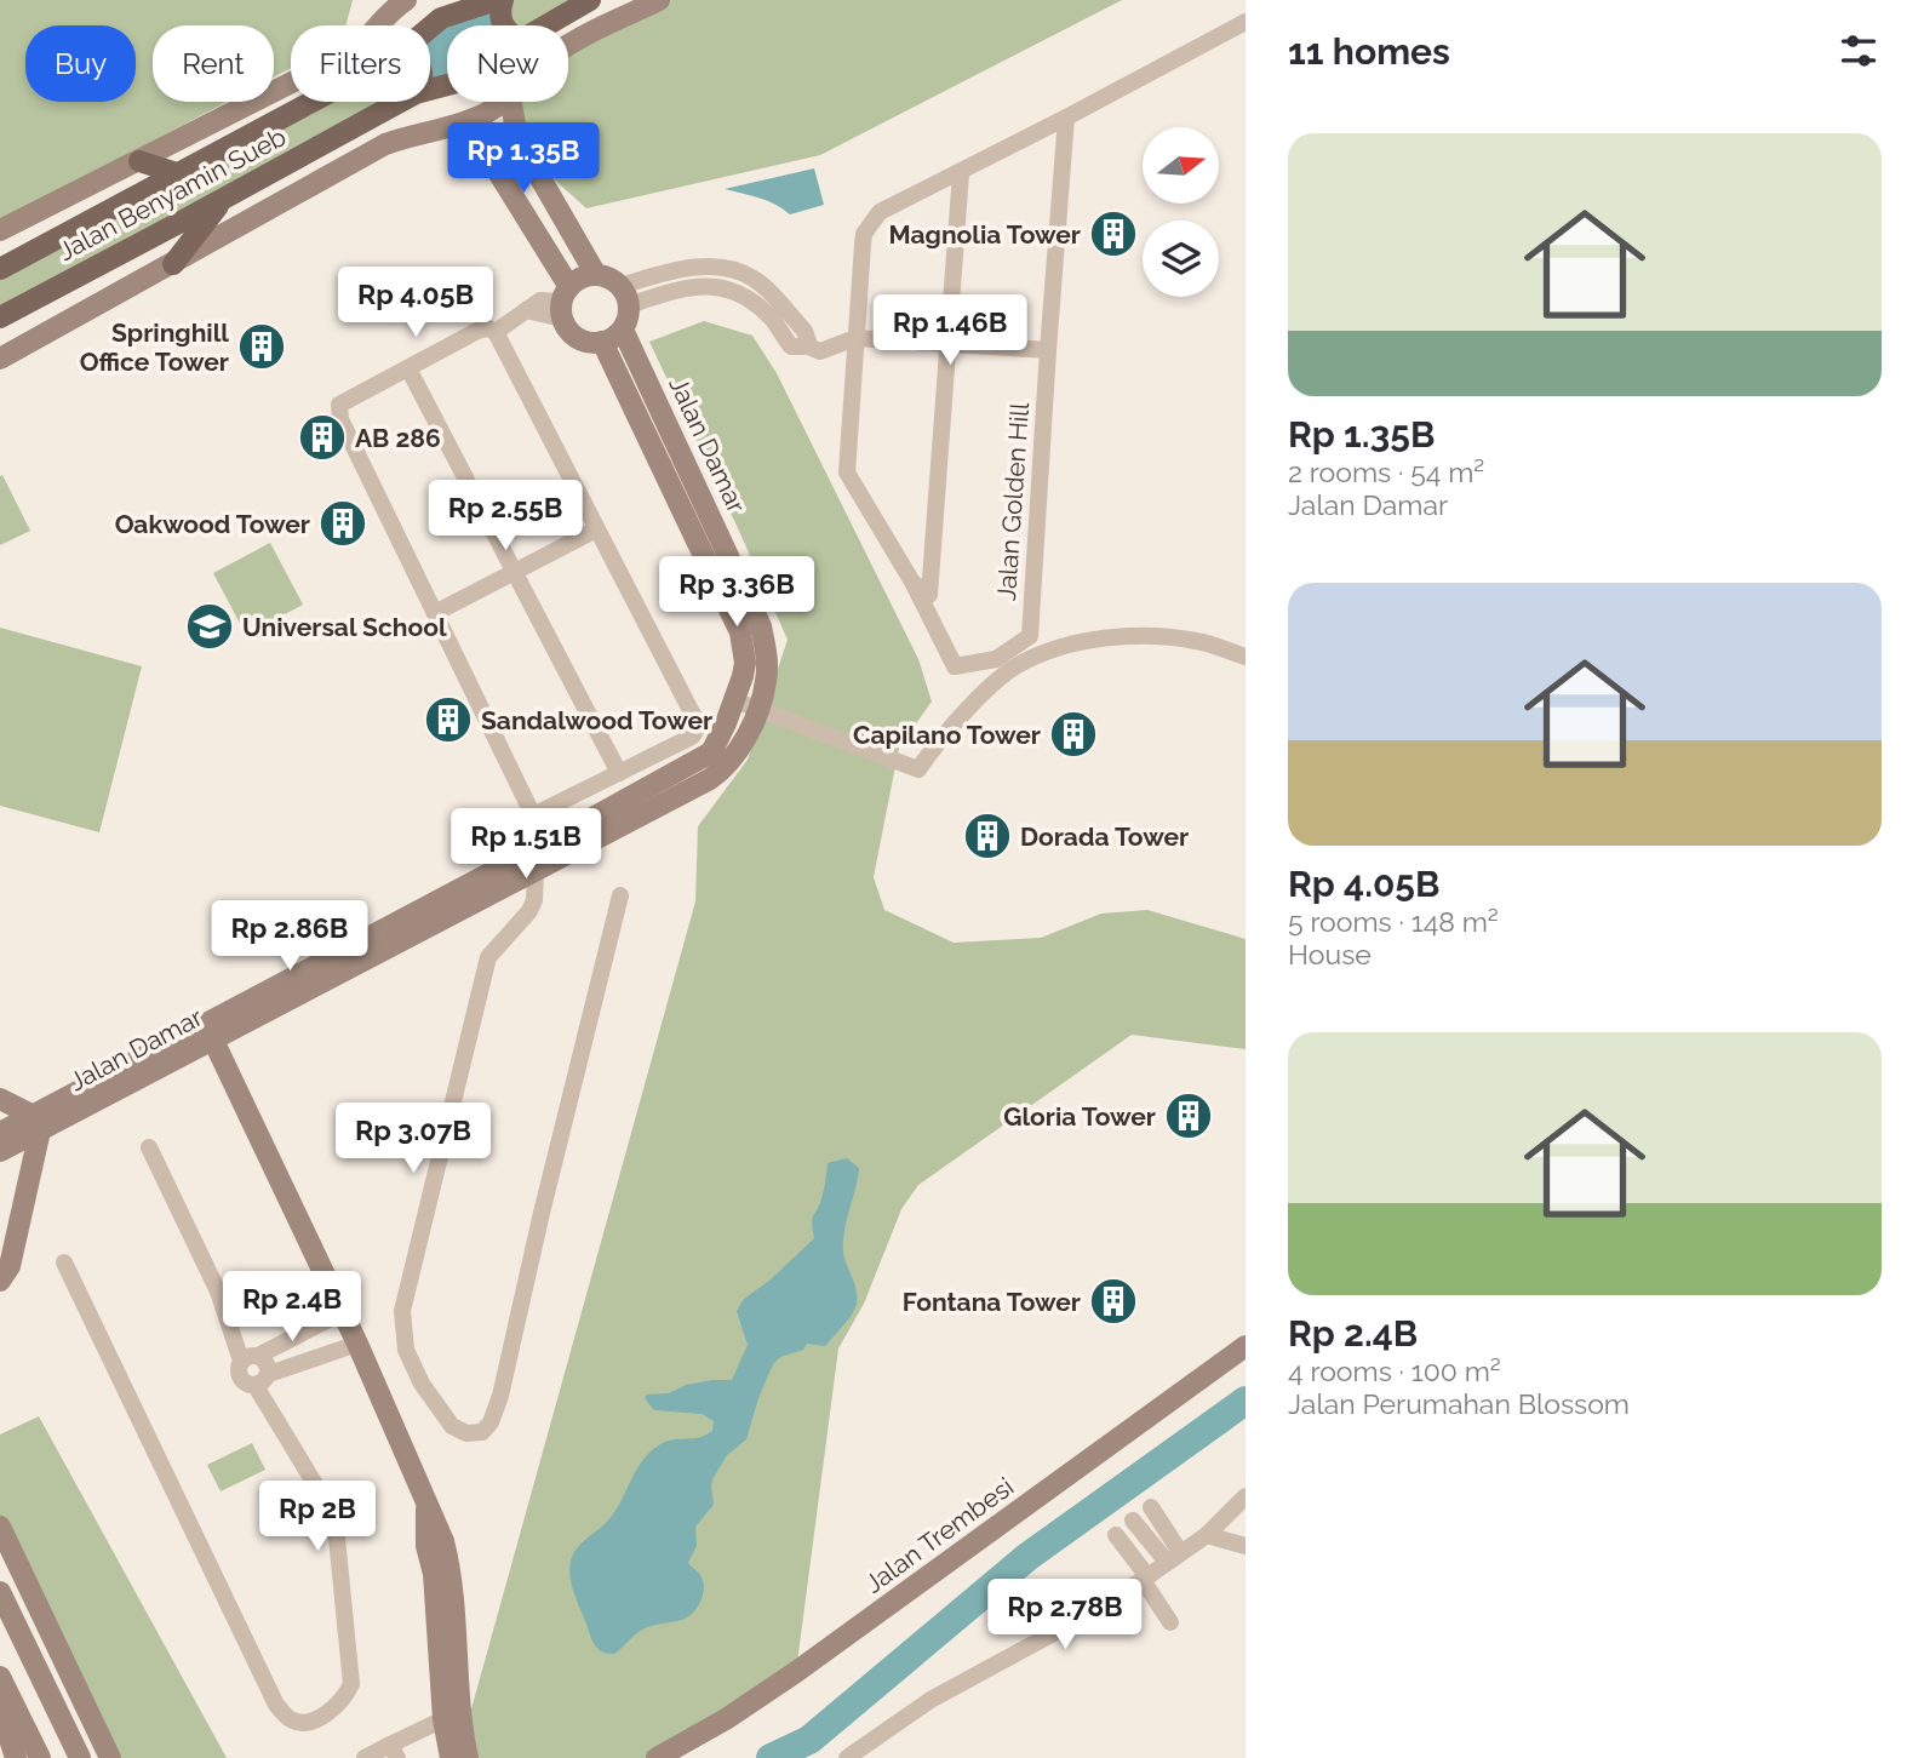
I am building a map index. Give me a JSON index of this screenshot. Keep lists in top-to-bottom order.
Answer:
{
  "streets": {
    "main road": ["Jalan Benyamin Sueb"],
    "street": ["Jalan Damar", "Jalan Golden Hill", "Jalan Trembesi"]
  },
  "places": {
    "building": [
      "Magnolia Tower",
      "Springhill Office Tower",
      "AB 286",
      "Oakwood Tower",
      "Sandalwood Tower",
      "Capilano Tower",
      "Dorada Tower",
      "Gloria Tower",
      "Fontana Tower"
    ],
    "school or university": ["Universal School"]
  },
  "north": "right",
  "page": {
    "heading": "11 homes",
    "chip": [
      "Buy",
      "Rent",
      "Filters",
      "New"
    ],
    "list": [
      {
        "name": "Rp 1.35B",
        "note": "2 rooms · 54 m² · Jalan Damar"
      },
      {
        "name": "Rp 4.05B",
        "note": "5 rooms · 148 m² · House"
      },
      {
        "name": "Rp 2.4B",
        "note": "4 rooms · 100 m² · Jalan Perumahan Blossom"
      }
    ],
    "price": [
      "Rp 1.35B",
      "Rp 4.05B",
      "Rp 1.46B",
      "Rp 2.55B",
      "Rp 3.36B",
      "Rp 1.51B",
      "Rp 2.86B",
      "Rp 3.07B",
      "Rp 2.4B",
      "Rp 2B",
      "Rp 2.78B"
    ]
  }
}
